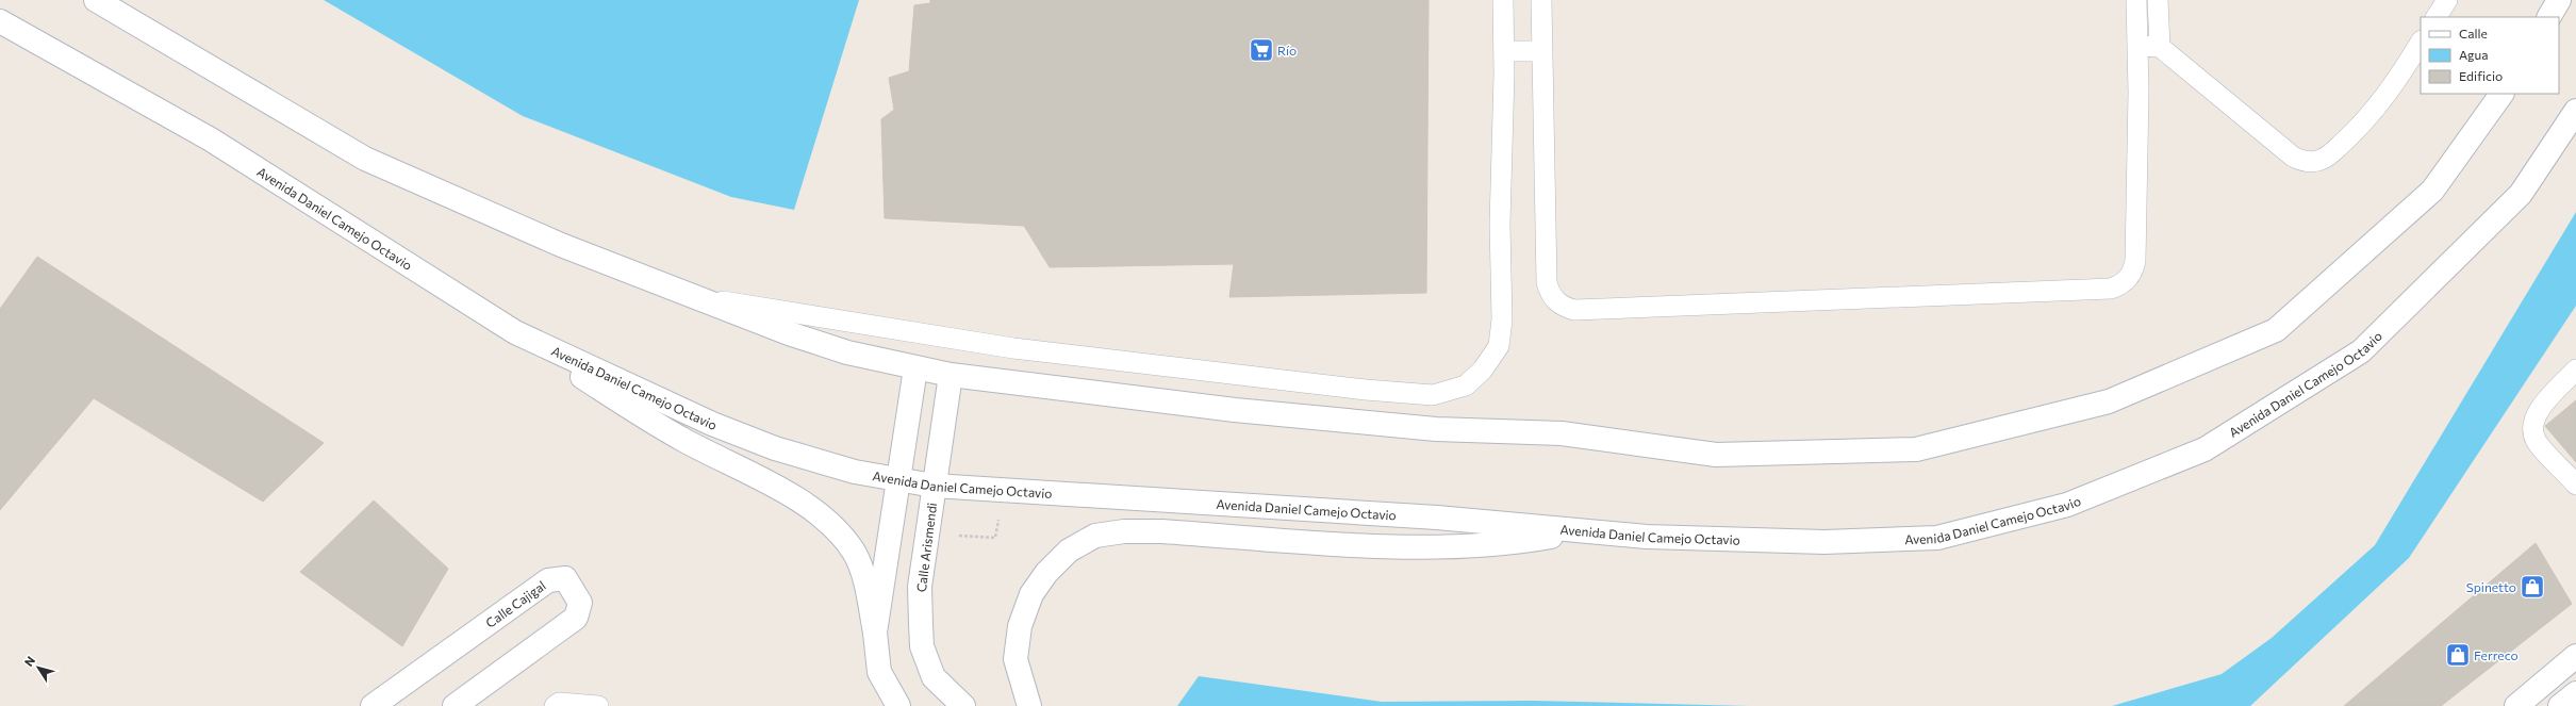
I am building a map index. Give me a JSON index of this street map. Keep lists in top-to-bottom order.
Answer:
{
  "streets": {
    "street": ["Avenida Daniel Camejo Octavio", "Calle Arismendi", "Calle Cajigal"]
  },
  "crossings": [
    ["Avenida Daniel Camejo Octavio", "Calle Arismendi"]
  ],
  "places": {
    "supermarket": ["Río"],
    "shop": ["Spinetto", "Ferreco"]
  },
  "legend": ["Calle", "Agua", "Edificio"],
  "north": "top left"
}
